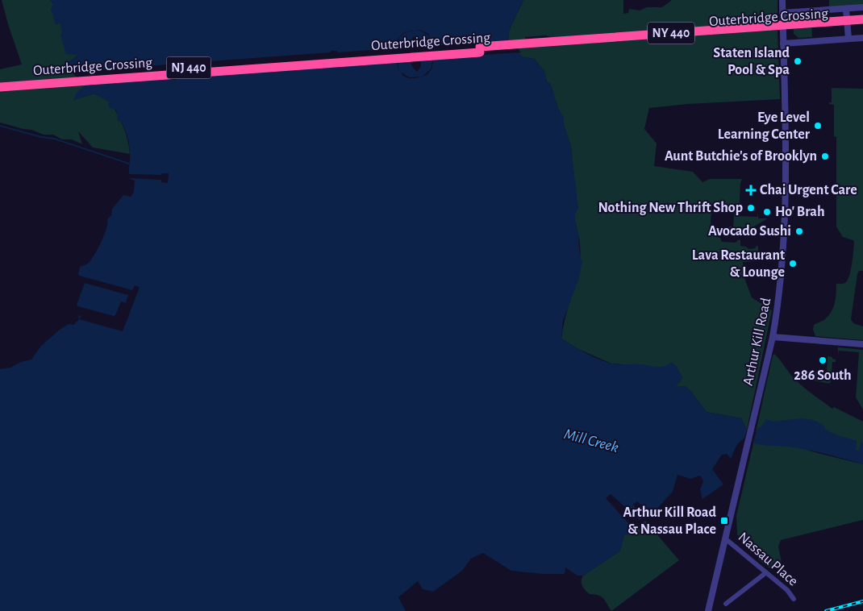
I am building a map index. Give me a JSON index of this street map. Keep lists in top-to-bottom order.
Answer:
{
  "streets": {
    "highway": ["Outerbridge Crossing", "NY 440", "NJ 440"],
    "street": ["Arthur Kill Road", "Nassau Place"]
  },
  "crossings": [
    ["Arthur Kill Road", "Nassau Place"]
  ],
  "water": ["Mill Creek"],
  "places": {
    "other": [
      "Staten Island Pool & Spa",
      "Eye Level Learning Center",
      "Aunt Butchie's of Brooklyn",
      "Nothing New Thrift Shop",
      "Ho' Brah",
      "Avocado Sushi",
      "Lava Restaurant & Lounge",
      "286 South"
    ],
    "health": ["Chai Urgent Care"],
    "transit": ["Arthur Kill Road & Nassau Place"]
  }
}
